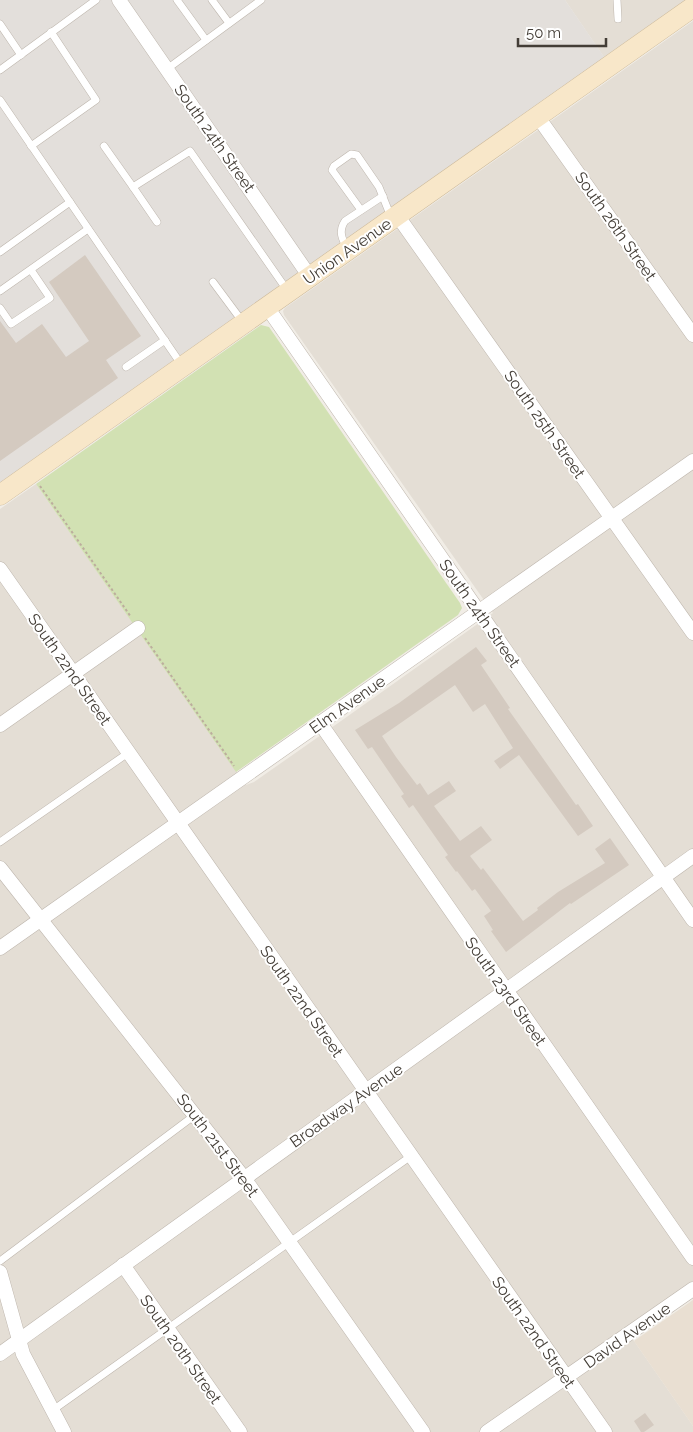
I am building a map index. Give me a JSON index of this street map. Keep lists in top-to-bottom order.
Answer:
{
  "streets": {
    "street": [
      "South 24th Street",
      "South 26th Street",
      "Union Avenue",
      "South 25th Street",
      "South 22nd Street",
      "Elm Avenue",
      "South 23rd Street",
      "Broadway Avenue",
      "South 21st Street",
      "David Avenue",
      "South 20th Street"
    ]
  },
  "crossings": [
    ["South 24th Street", "Union Avenue"],
    ["South 24th Street", "Elm Avenue"],
    ["South 24th Street", "Broadway Avenue"],
    ["South 26th Street", "Union Avenue"],
    ["Union Avenue", "South 25th Street"],
    ["South 25th Street", "Elm Avenue"],
    ["South 22nd Street", "Elm Avenue"],
    ["South 22nd Street", "Broadway Avenue"],
    ["South 22nd Street", "David Avenue"],
    ["Elm Avenue", "South 23rd Street"],
    ["Elm Avenue", "South 21st Street"],
    ["South 23rd Street", "Broadway Avenue"],
    ["Broadway Avenue", "South 21st Street"],
    ["Broadway Avenue", "South 20th Street"]
  ],
  "scale_bar": "50 m"
}
